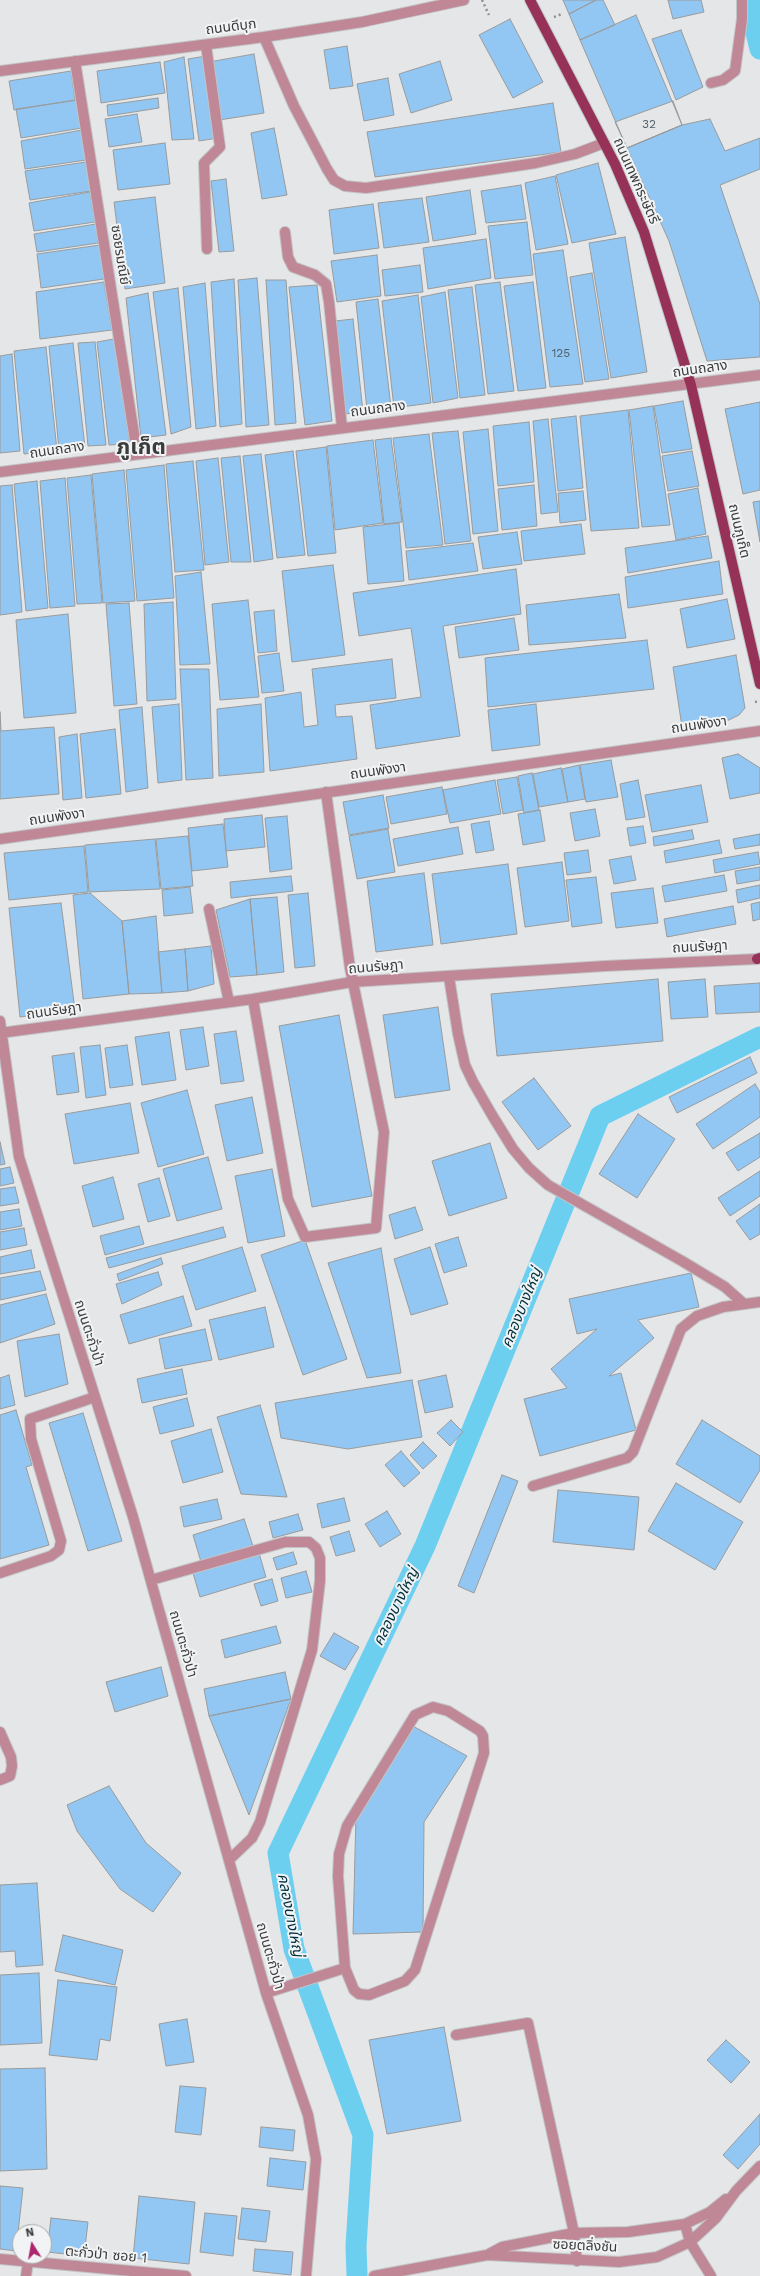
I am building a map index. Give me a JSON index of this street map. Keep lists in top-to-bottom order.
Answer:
{
  "streets": {
    "main road": ["ถนนเทพกระษัตรี", "ถนนภูเก็ต"],
    "street": [
      "ถนนดีบุก",
      "ซอยรมณีย์",
      "ถนนถลาง",
      "ถนนพังงา",
      "ถนนรัษฎา",
      "ถนนตะกั่วป่า",
      "ซอยตลิ่งชัน",
      "ตะกั่วป่า ซอย 1"
    ]
  },
  "crossings": [
    ["ถนนดีบุก", "ซอยรมณีย์"],
    ["ถนนเทพกระษัตรี", "ถนนถลาง"],
    ["ถนนเทพกระษัตรี", "ถนนภูเก็ต"],
    ["ซอยรมณีย์", "ถนนถลาง"],
    ["ถนนถลาง", "ถนนภูเก็ต"],
    ["ถนนรัษฎา", "ถนนตะกั่วป่า"]
  ],
  "districts": ["ภูเก็ต"],
  "water": ["คลองบางใหญ่"],
  "house_numbers": ["32", "125"],
  "north": "top"
}
